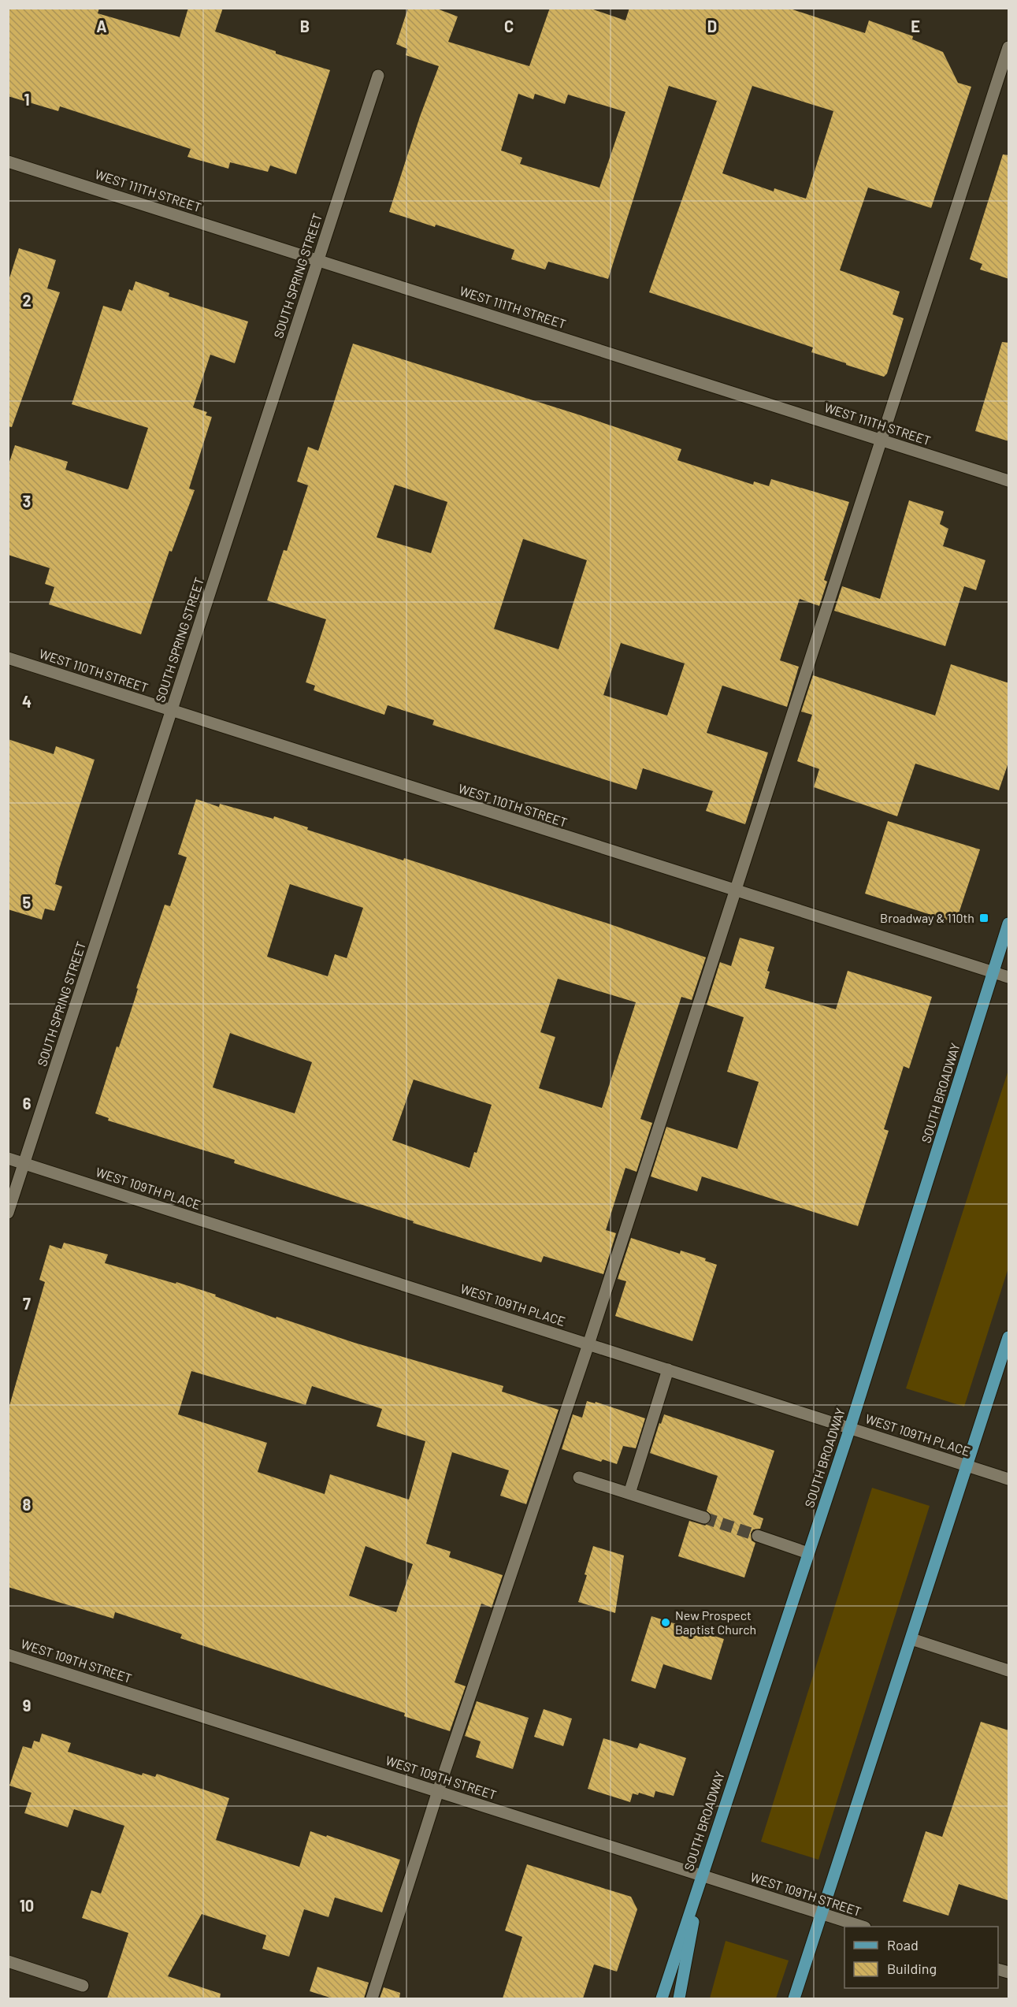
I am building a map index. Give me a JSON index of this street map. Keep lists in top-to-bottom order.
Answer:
{
  "streets": {
    "main road": ["SOUTH BROADWAY"],
    "street": [
      "WEST 111TH STREET",
      "SOUTH SPRING STREET",
      "WEST 110TH STREET",
      "WEST 109TH PLACE",
      "WEST 109TH STREET"
    ]
  },
  "crossings": [
    ["WEST 111TH STREET", "SOUTH SPRING STREET"],
    ["SOUTH SPRING STREET", "WEST 110TH STREET"],
    ["SOUTH SPRING STREET", "WEST 109TH PLACE"],
    ["WEST 110TH STREET", "SOUTH BROADWAY"],
    ["SOUTH BROADWAY", "WEST 109TH PLACE"],
    ["SOUTH BROADWAY", "WEST 109TH STREET"]
  ],
  "places": {
    "transit": ["Broadway & 110th"],
    "other": ["New Prospect Baptist Church"]
  },
  "legend": ["Road", "Building"],
  "grid": {
    "columns": [
      "A",
      "B",
      "C",
      "D",
      "E"
    ],
    "rows": [
      "1",
      "2",
      "3",
      "4",
      "5",
      "6",
      "7",
      "8",
      "9",
      "10"
    ]
  }
}
